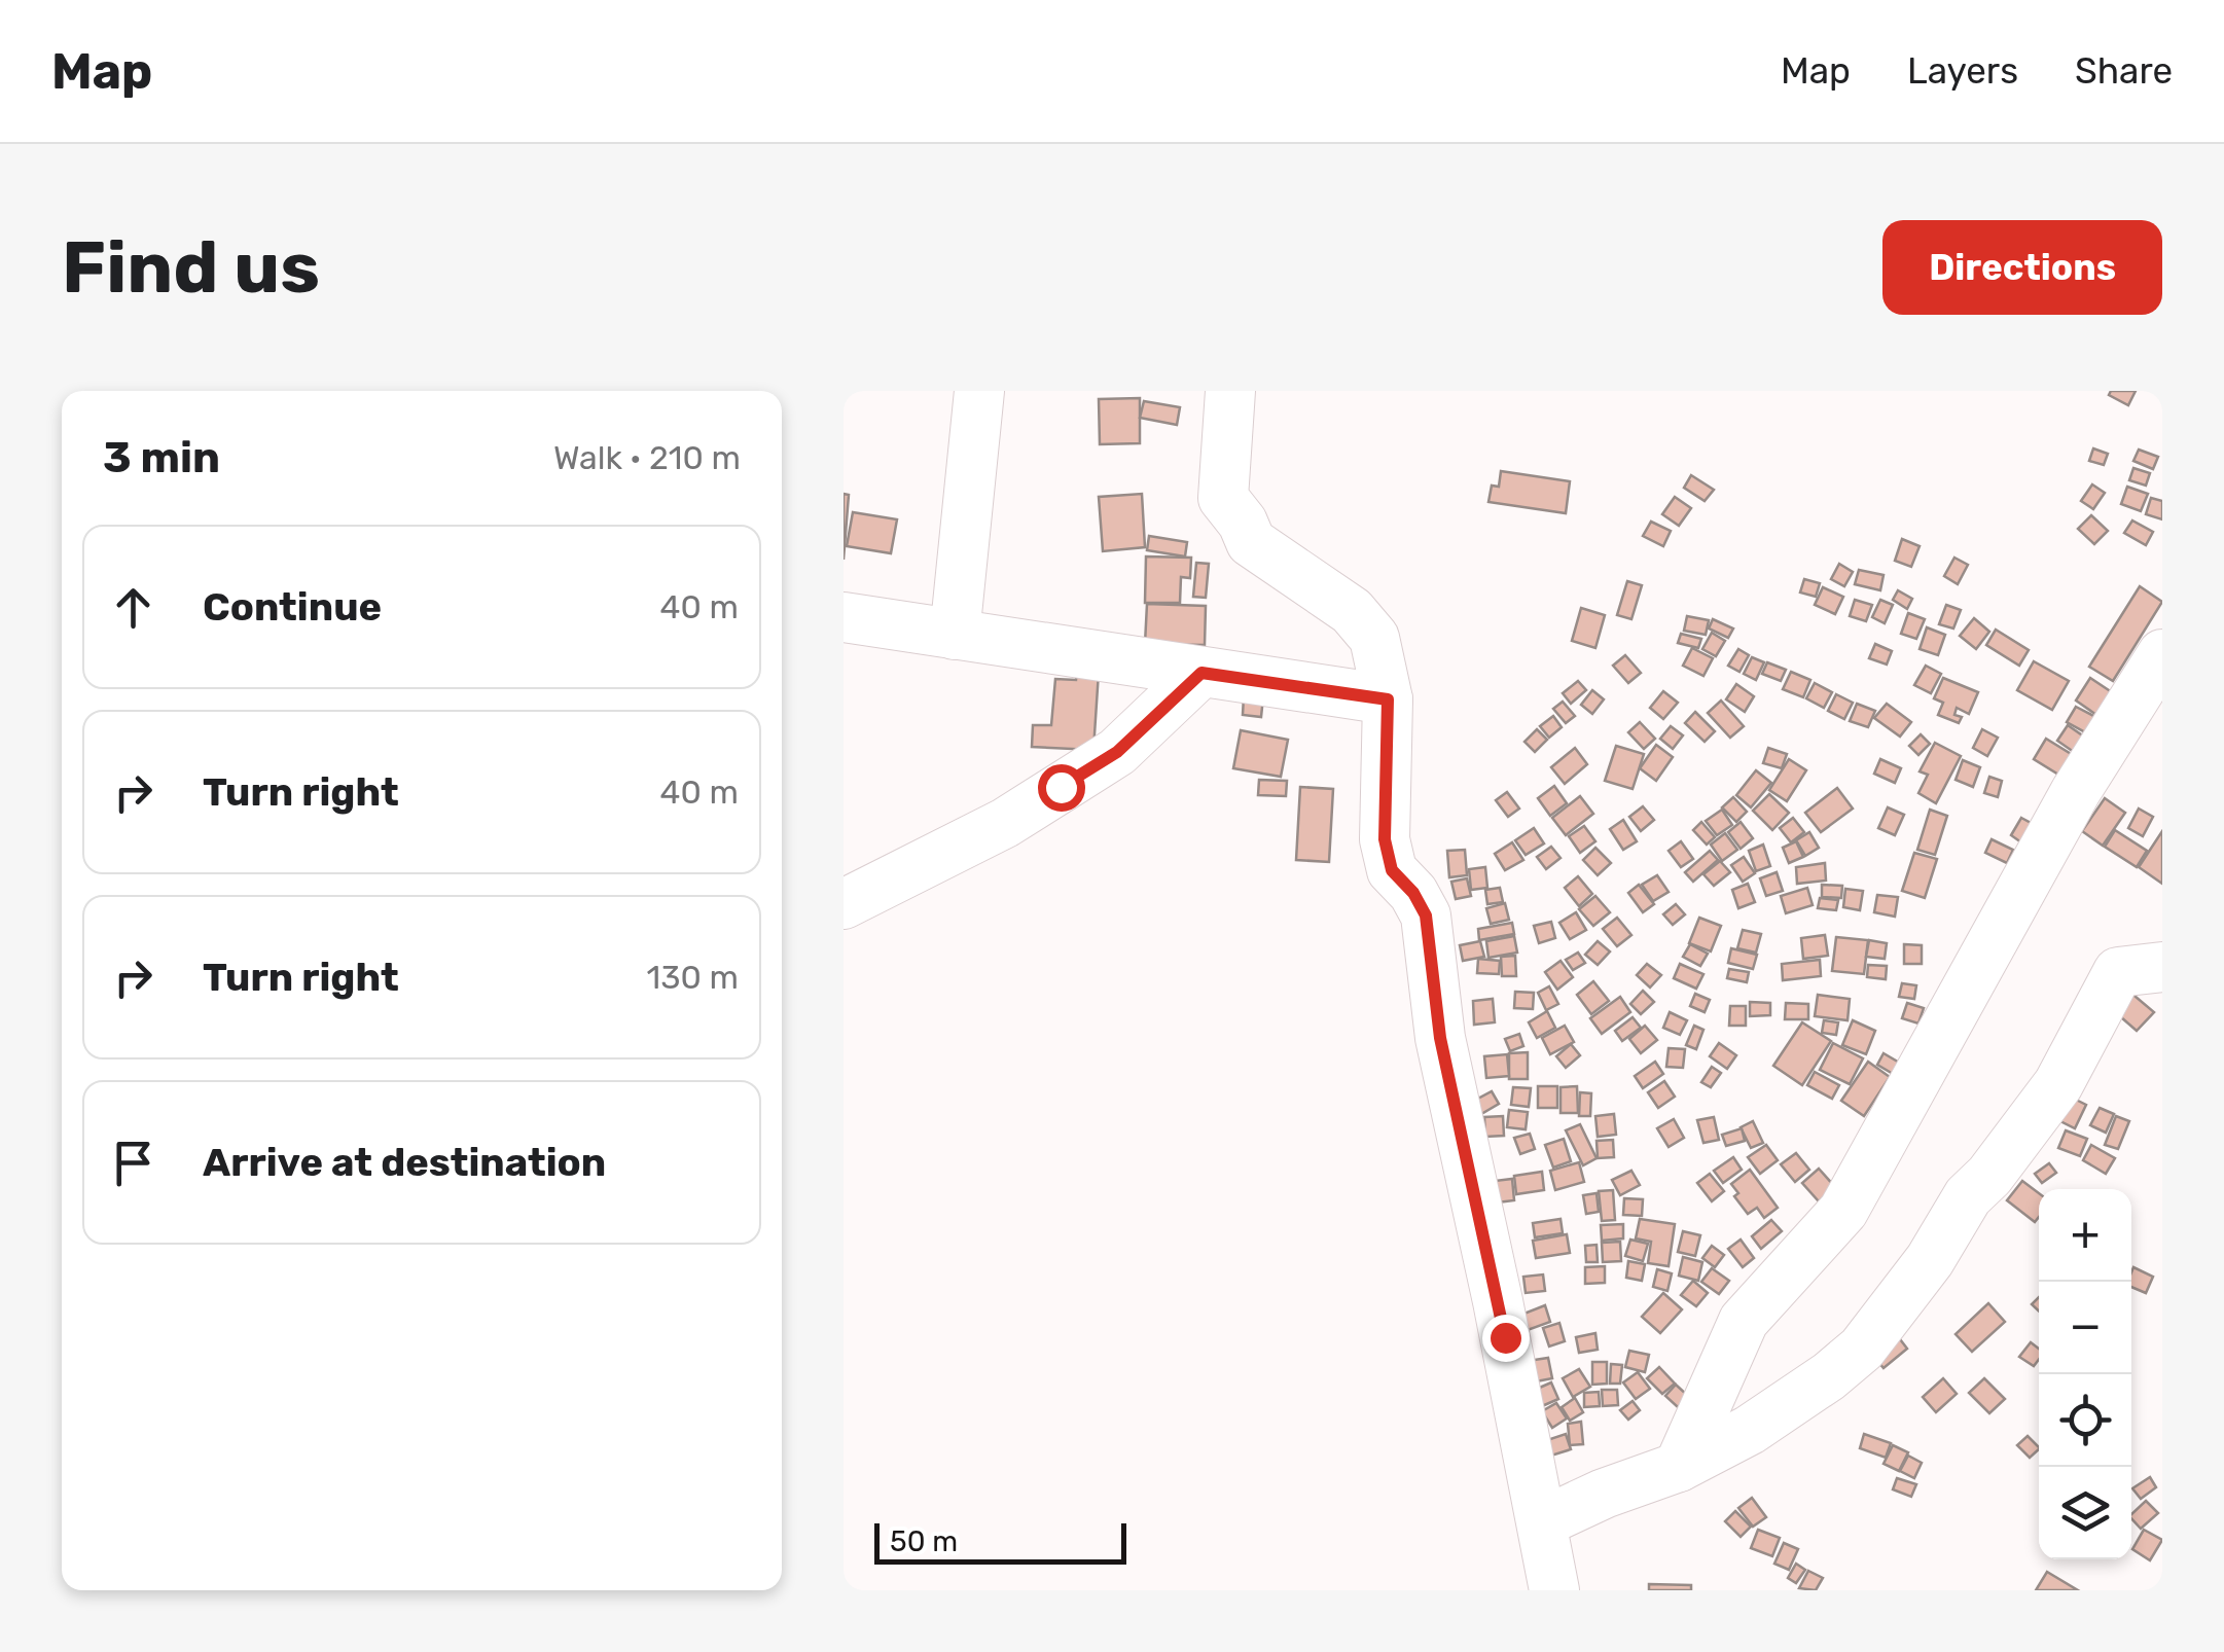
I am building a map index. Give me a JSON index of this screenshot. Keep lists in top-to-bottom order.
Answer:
{
  "scale_bar": "50 m",
  "page": {
    "header": "Map",
    "nav": ["Map", "Layers", "Share"],
    "buttons": "Directions",
    "title": "Find us",
    "heading": ["3 min", "Walk · 210 m"],
    "list": [
      ["Continue", "40 m"],
      ["Turn right", "40 m"],
      ["Turn right", "130 m"],
      "Arrive at destination"
    ],
    "map_buttons": ["+", "−"],
    "scale": "50 m"
  }
}
